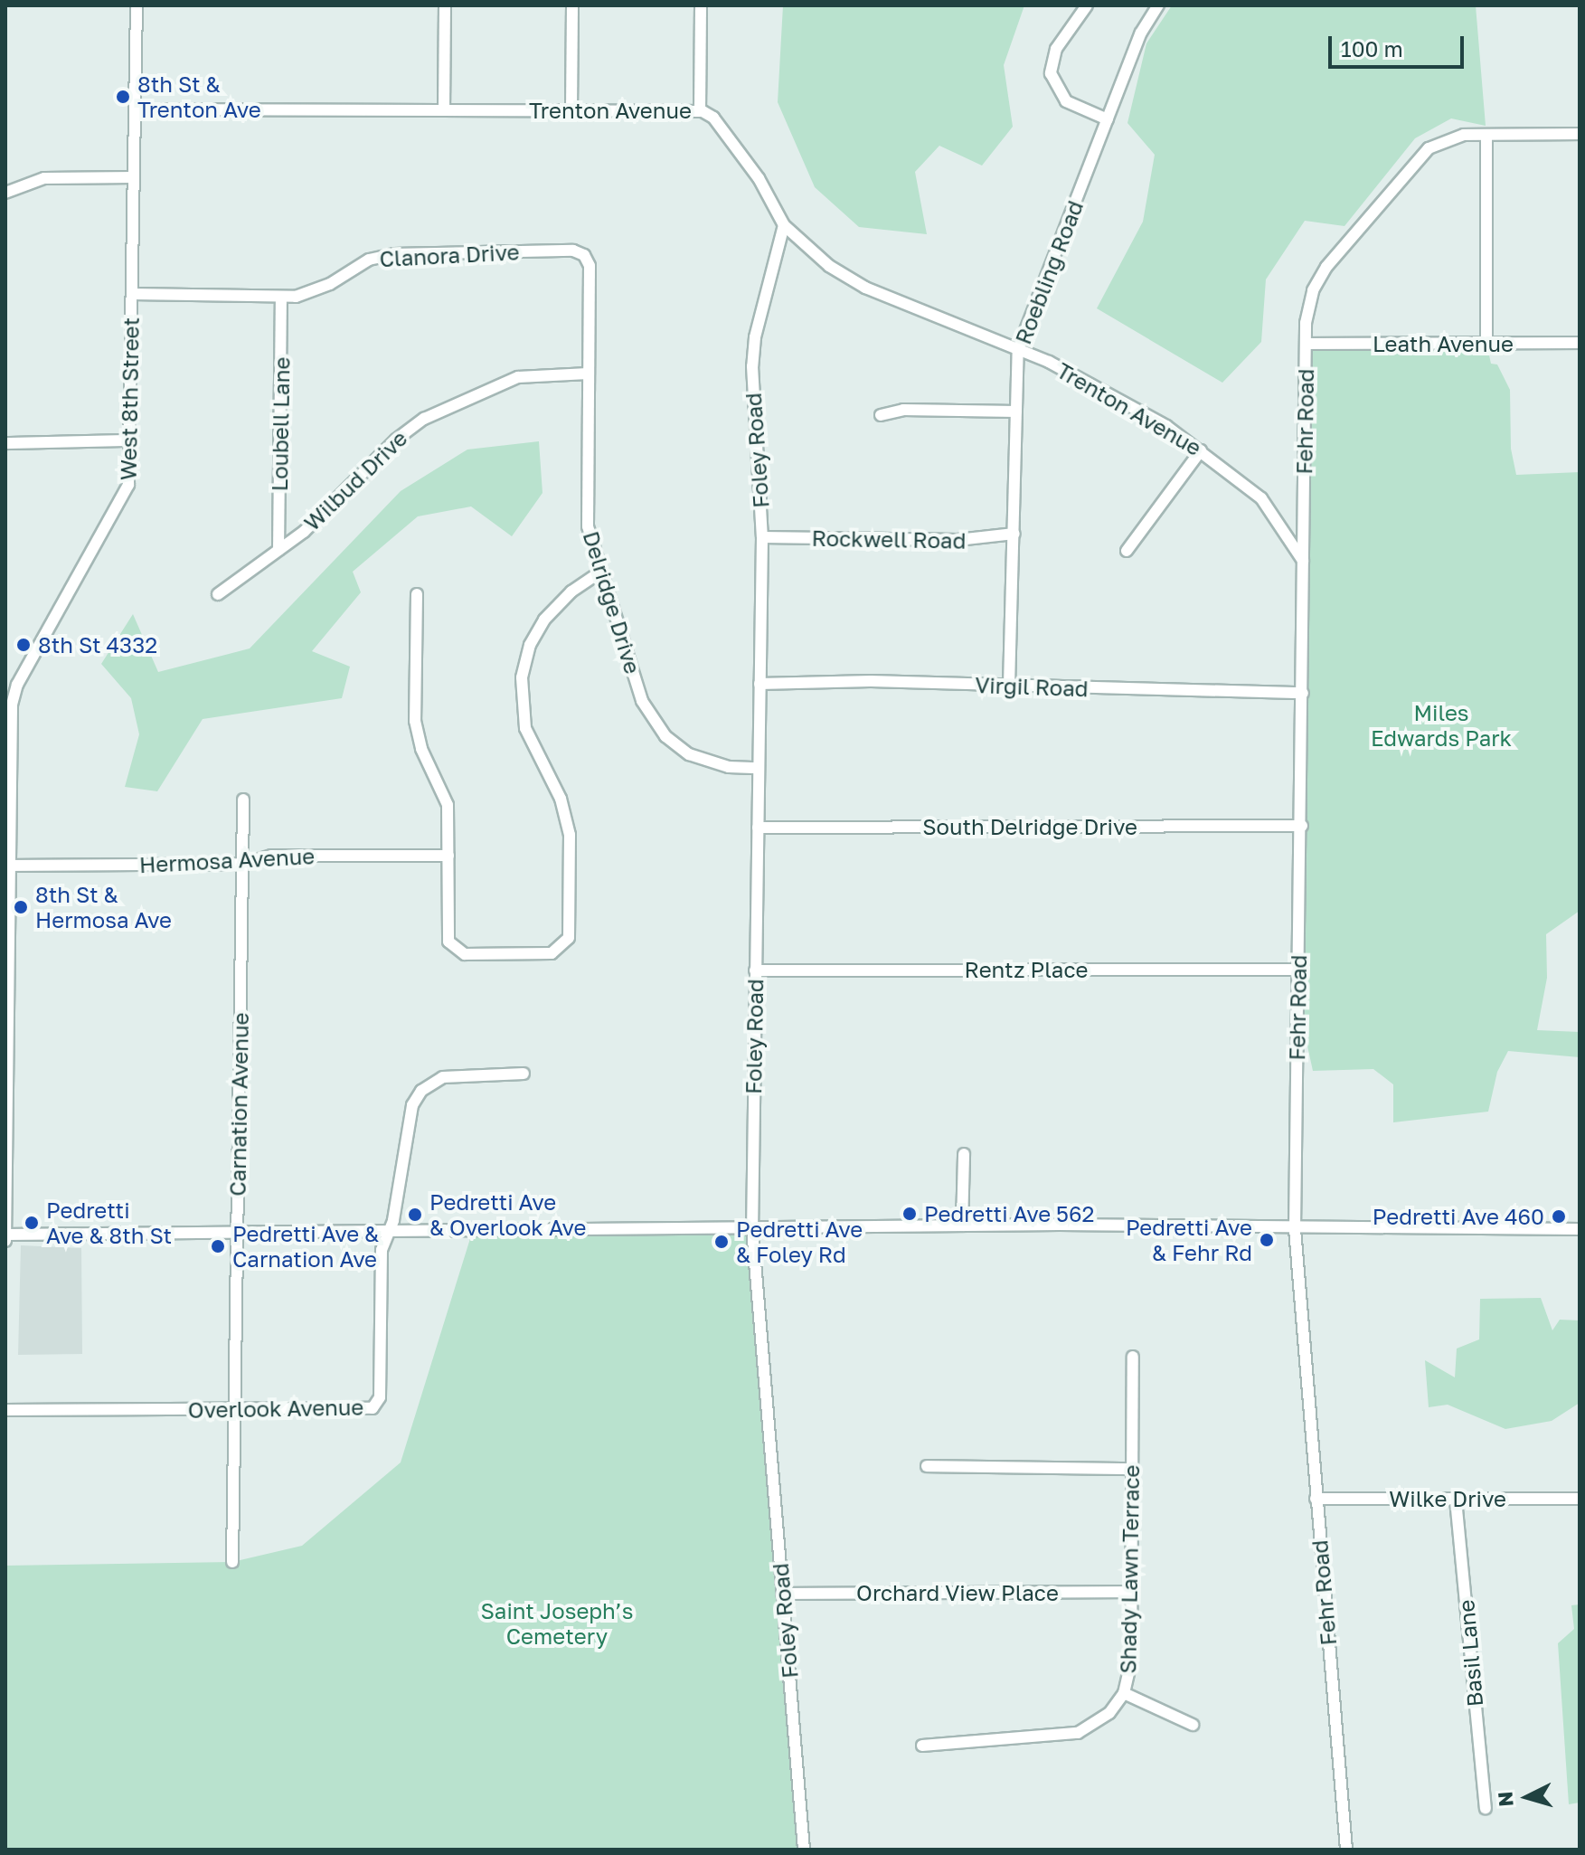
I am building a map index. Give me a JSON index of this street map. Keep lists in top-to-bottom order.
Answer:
{
  "streets": {
    "street": [
      "Trenton Avenue",
      "Clanora Drive",
      "Roebling Road",
      "Leath Avenue",
      "West 8th Street",
      "Fehr Road",
      "Loubell Lane",
      "Foley Road",
      "Wilbud Drive",
      "Rockwell Road",
      "Delridge Drive",
      "Virgil Road",
      "South Delridge Drive",
      "Hermosa Avenue",
      "Rentz Place",
      "Carnation Avenue",
      "Overlook Avenue",
      "Wilke Drive",
      "Shady Lawn Terrace",
      "Orchard View Place",
      "Basil Lane"
    ]
  },
  "crossings": [
    ["Trenton Avenue", "Roebling Road"],
    ["Trenton Avenue", "West 8th Street"],
    ["Trenton Avenue", "Fehr Road"],
    ["Trenton Avenue", "Foley Road"],
    ["Clanora Drive", "West 8th Street"],
    ["Clanora Drive", "Loubell Lane"],
    ["Clanora Drive", "Delridge Drive"],
    ["Roebling Road", "Rockwell Road"],
    ["Roebling Road", "Virgil Road"],
    ["Leath Avenue", "Fehr Road"],
    ["West 8th Street", "Hermosa Avenue"],
    ["Fehr Road", "Virgil Road"],
    ["Fehr Road", "South Delridge Drive"],
    ["Fehr Road", "Rentz Place"],
    ["Fehr Road", "Wilke Drive"],
    ["Loubell Lane", "Wilbud Drive"],
    ["Foley Road", "Rockwell Road"],
    ["Foley Road", "Delridge Drive"],
    ["Foley Road", "Virgil Road"],
    ["Foley Road", "South Delridge Drive"],
    ["Foley Road", "Rentz Place"],
    ["Foley Road", "Orchard View Place"],
    ["Wilbud Drive", "Delridge Drive"],
    ["Hermosa Avenue", "Carnation Avenue"],
    ["Carnation Avenue", "Overlook Avenue"],
    ["Wilke Drive", "Basil Lane"],
    ["Shady Lawn Terrace", "Orchard View Place"]
  ],
  "parks": ["Miles Edwards Park", "Saint Joseph’s Cemetery"],
  "places": [
    "8th St & Trenton Ave",
    "8th St 4332",
    "8th St & Hermosa Ave",
    "Pedretti Ave 562",
    "Pedretti Ave & Overlook Ave",
    "Pedretti Ave 460",
    "Pedretti Ave & 8th St",
    "Pedretti Ave & Fehr Rd",
    "Pedretti Ave & Foley Rd",
    "Pedretti Ave & Carnation Ave"
  ],
  "scale_bar": "100 m",
  "north": "left"
}
